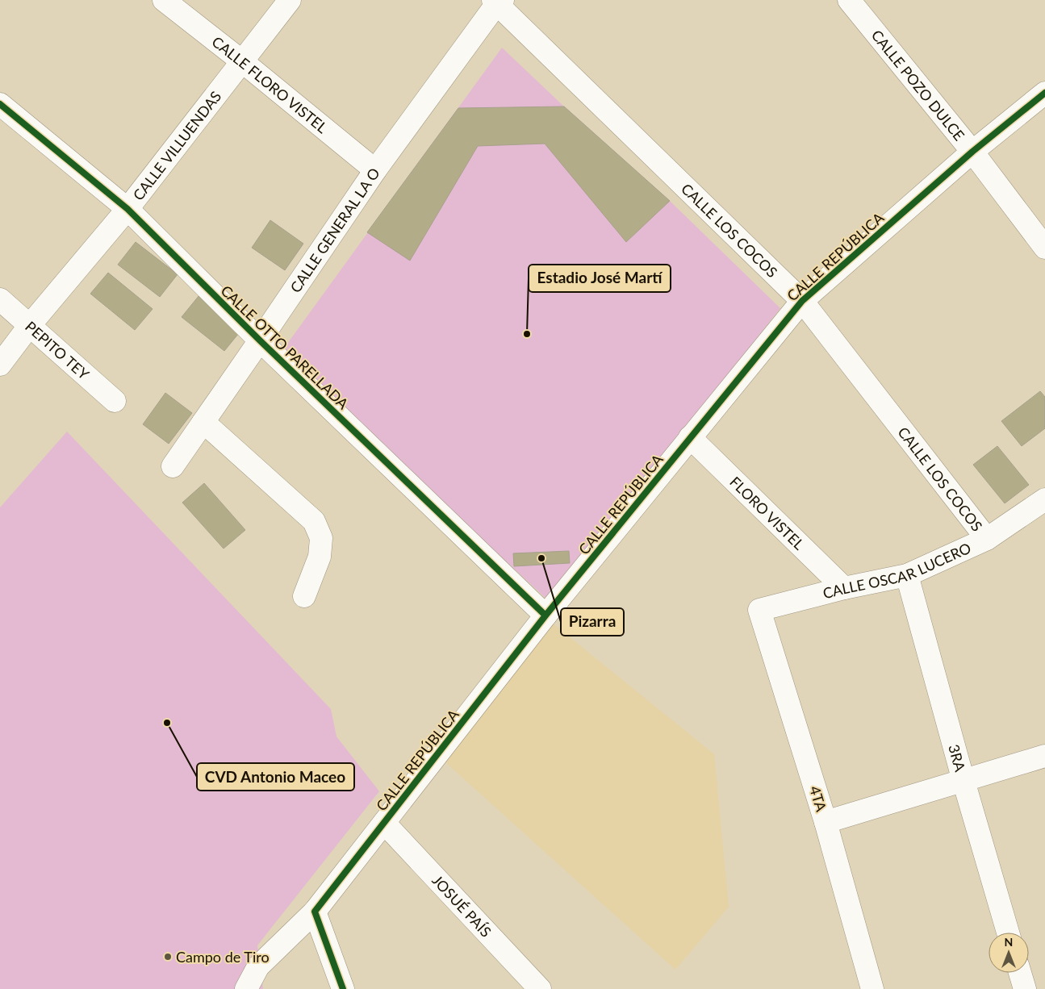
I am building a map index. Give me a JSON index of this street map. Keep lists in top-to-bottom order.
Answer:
{
  "streets": {
    "street": [
      "CALLE FLORO VISTEL",
      "CALLE POZO DULCE",
      "CALLE VILLUENDAS",
      "CALLE LOS COCOS",
      "CALLE GENERAL LA O",
      "CALLE REPÚBLICA",
      "CALLE OTTO PARELLADA",
      "PEPITO TEY",
      "FLORO VISTEL",
      "CALLE OSCAR LUCERO",
      "3RA",
      "4TA",
      "JOSUÉ PAÍS"
    ]
  },
  "crossings": [
    ["CALLE FLORO VISTEL", "CALLE VILLUENDAS"],
    ["CALLE FLORO VISTEL", "CALLE GENERAL LA O"],
    ["CALLE POZO DULCE", "CALLE REPÚBLICA"],
    ["CALLE VILLUENDAS", "CALLE OTTO PARELLADA"],
    ["CALLE VILLUENDAS", "PEPITO TEY"],
    ["CALLE LOS COCOS", "CALLE GENERAL LA O"],
    ["CALLE LOS COCOS", "CALLE REPÚBLICA"],
    ["CALLE LOS COCOS", "CALLE OSCAR LUCERO"],
    ["CALLE GENERAL LA O", "CALLE OTTO PARELLADA"],
    ["CALLE REPÚBLICA", "CALLE OTTO PARELLADA"],
    ["CALLE REPÚBLICA", "FLORO VISTEL"],
    ["CALLE REPÚBLICA", "JOSUÉ PAÍS"],
    ["FLORO VISTEL", "CALLE OSCAR LUCERO"],
    ["CALLE OSCAR LUCERO", "3RA"],
    ["CALLE OSCAR LUCERO", "4TA"]
  ],
  "places": [
    "Estadio José Martí",
    "Pizarra",
    "CVD Antonio Maceo",
    "Campo de Tiro"
  ],
  "north": "top"
}
